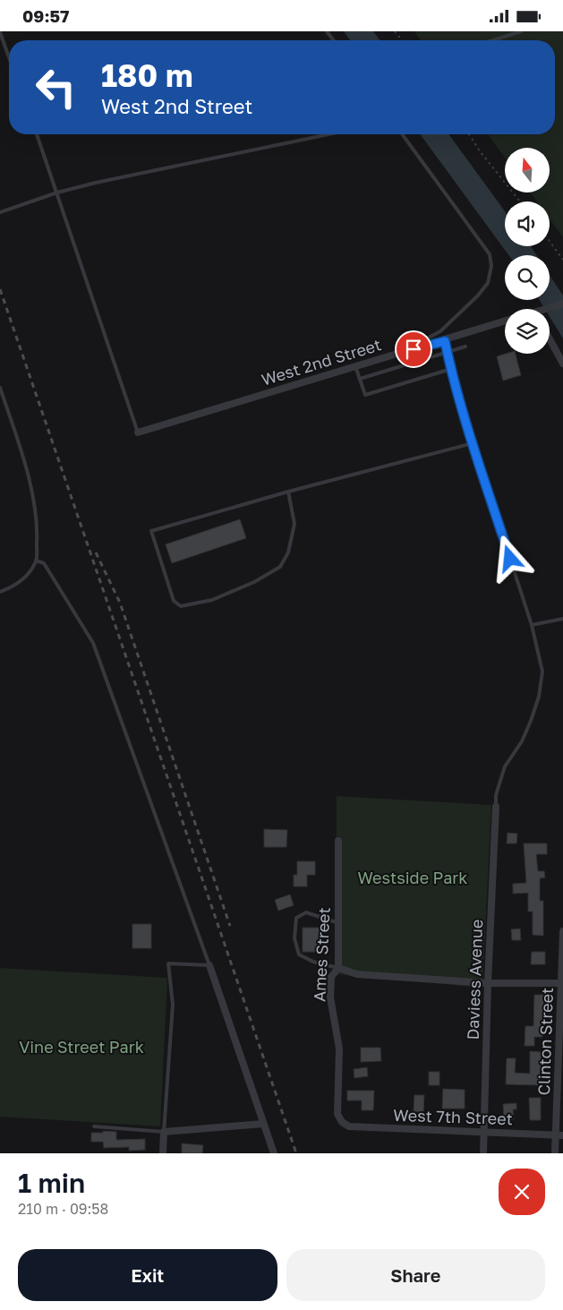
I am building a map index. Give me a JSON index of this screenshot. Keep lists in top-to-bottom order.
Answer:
{
  "streets": {
    "street": [
      "West 2nd Street",
      "Ames Street",
      "Daviess Avenue",
      "Clinton Street",
      "West 7th Street"
    ]
  },
  "crossings": [
    ["Ames Street", "West 7th Street"],
    ["Daviess Avenue", "West 7th Street"],
    ["Clinton Street", "West 7th Street"]
  ],
  "parks": ["Westside Park", "Vine Street Park"],
  "north": "top",
  "page": {
    "status": "09:57",
    "turn": ["180 m", "West 2nd Street"],
    "heading": ["1 min", "210 m · 09:58"],
    "buttons": ["Exit", "Share"]
  }
}
